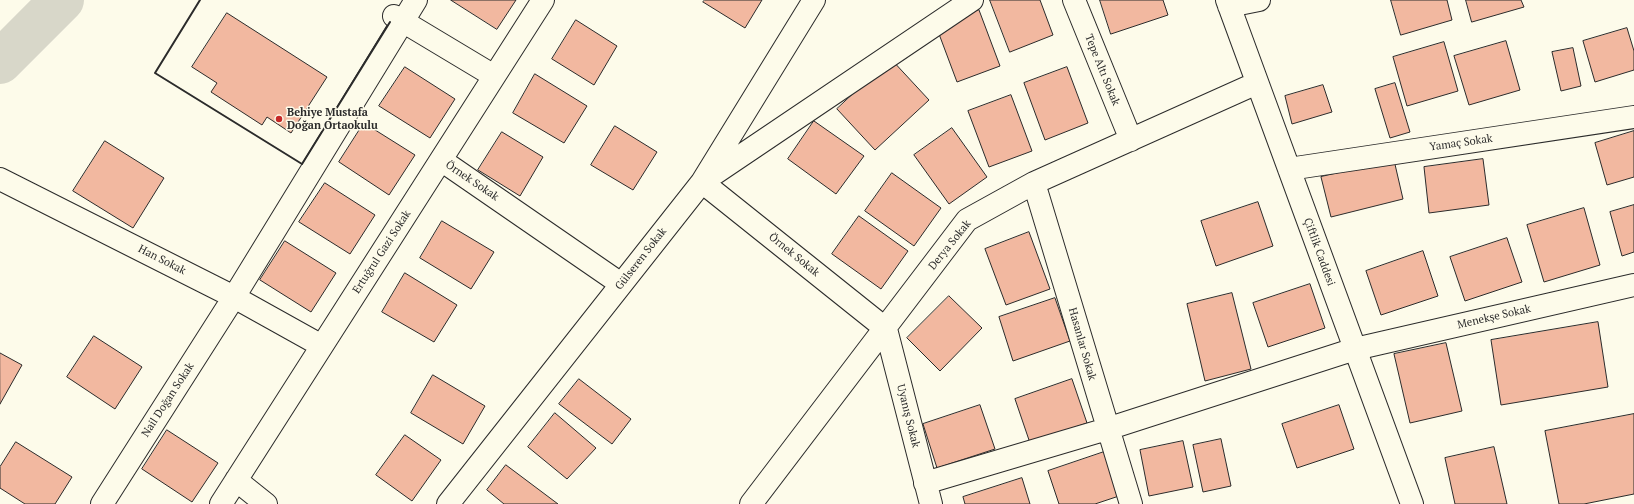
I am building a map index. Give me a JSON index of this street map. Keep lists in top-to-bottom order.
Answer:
{
  "streets": {
    "street": [
      "Tepe Altı Sokak",
      "Yamaç Sokak",
      "Örnek Sokak",
      "Derya Sokak",
      "Ertuğrul Gazi Sokak",
      "Çiftlik Caddesi",
      "Gülseren Sokak",
      "Han Sokak",
      "Menekşe Sokak",
      "Hasanlar Sokak",
      "Nail Doğan Sokak",
      "Uyanış Sokak"
    ]
  },
  "crossings": [
    ["Tepe Altı Sokak", "Derya Sokak"],
    ["Yamaç Sokak", "Çiftlik Caddesi"],
    ["Örnek Sokak", "Derya Sokak"],
    ["Örnek Sokak", "Ertuğrul Gazi Sokak"],
    ["Örnek Sokak", "Gülseren Sokak"],
    ["Örnek Sokak", "Uyanış Sokak"],
    ["Derya Sokak", "Çiftlik Caddesi"],
    ["Derya Sokak", "Hasanlar Sokak"],
    ["Derya Sokak", "Uyanış Sokak"],
    ["Ertuğrul Gazi Sokak", "Han Sokak"],
    ["Çiftlik Caddesi", "Menekşe Sokak"],
    ["Han Sokak", "Nail Doğan Sokak"],
    ["Menekşe Sokak", "Hasanlar Sokak"],
    ["Menekşe Sokak", "Uyanış Sokak"]
  ],
  "places": ["Behiye Mustafa Doğan Ortaokulu"]
}
